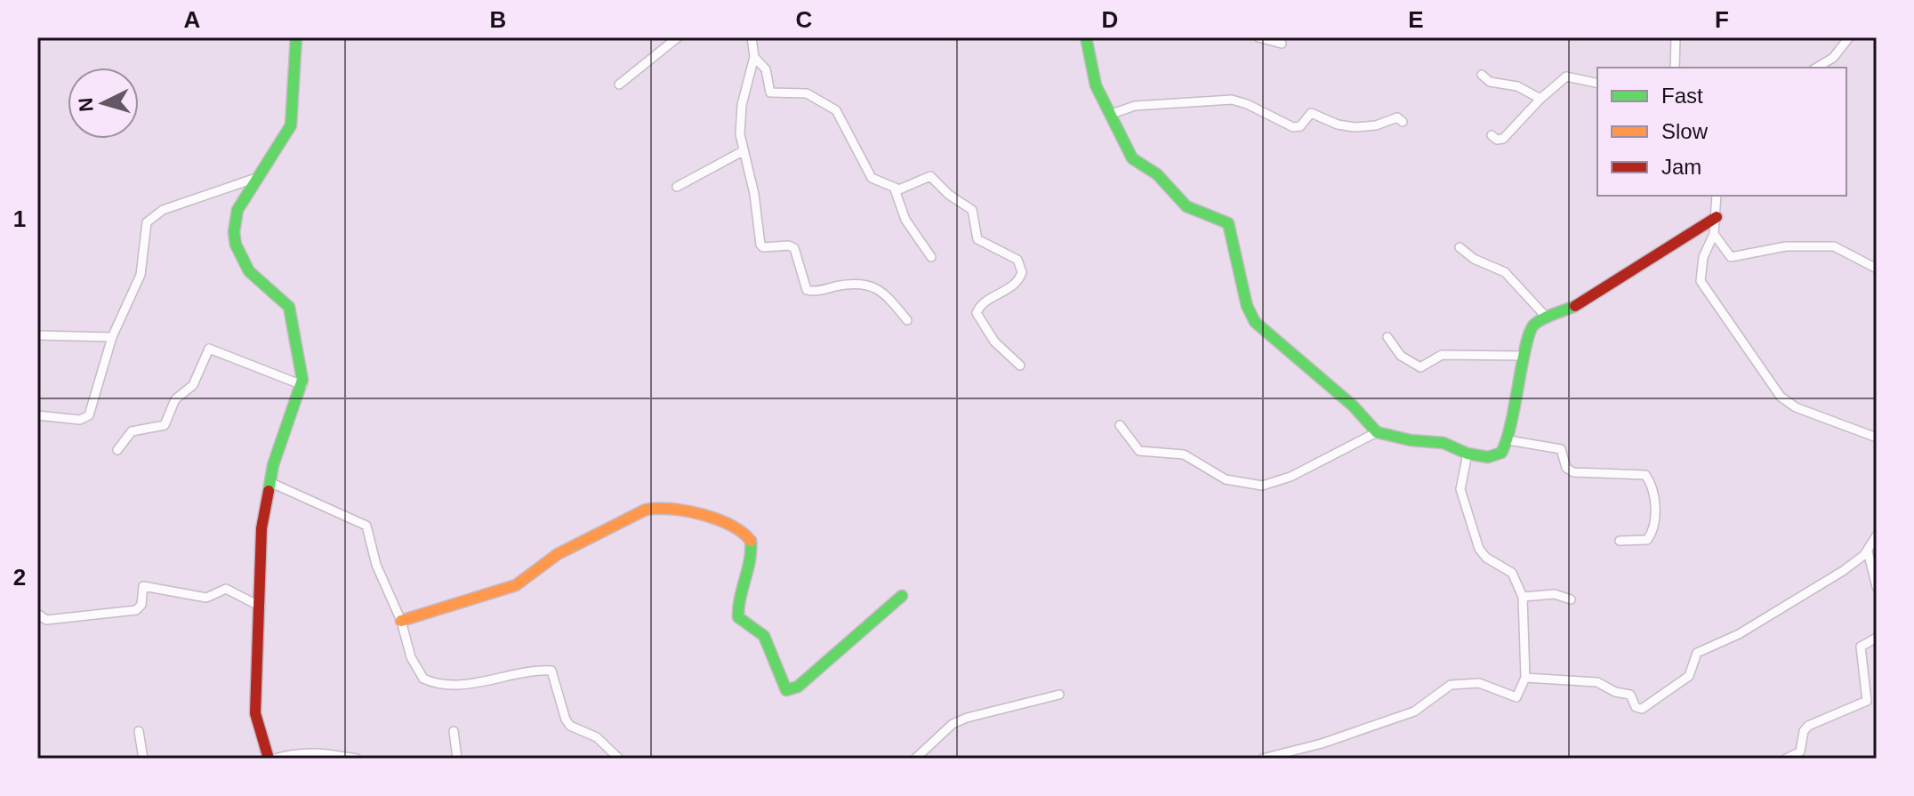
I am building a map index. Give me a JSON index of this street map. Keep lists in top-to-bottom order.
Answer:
{
  "legend": ["Fast", "Slow", "Jam"],
  "north": "left",
  "grid": {
    "columns": [
      "A",
      "B",
      "C",
      "D",
      "E",
      "F"
    ],
    "rows": ["1", "2"]
  }
}
